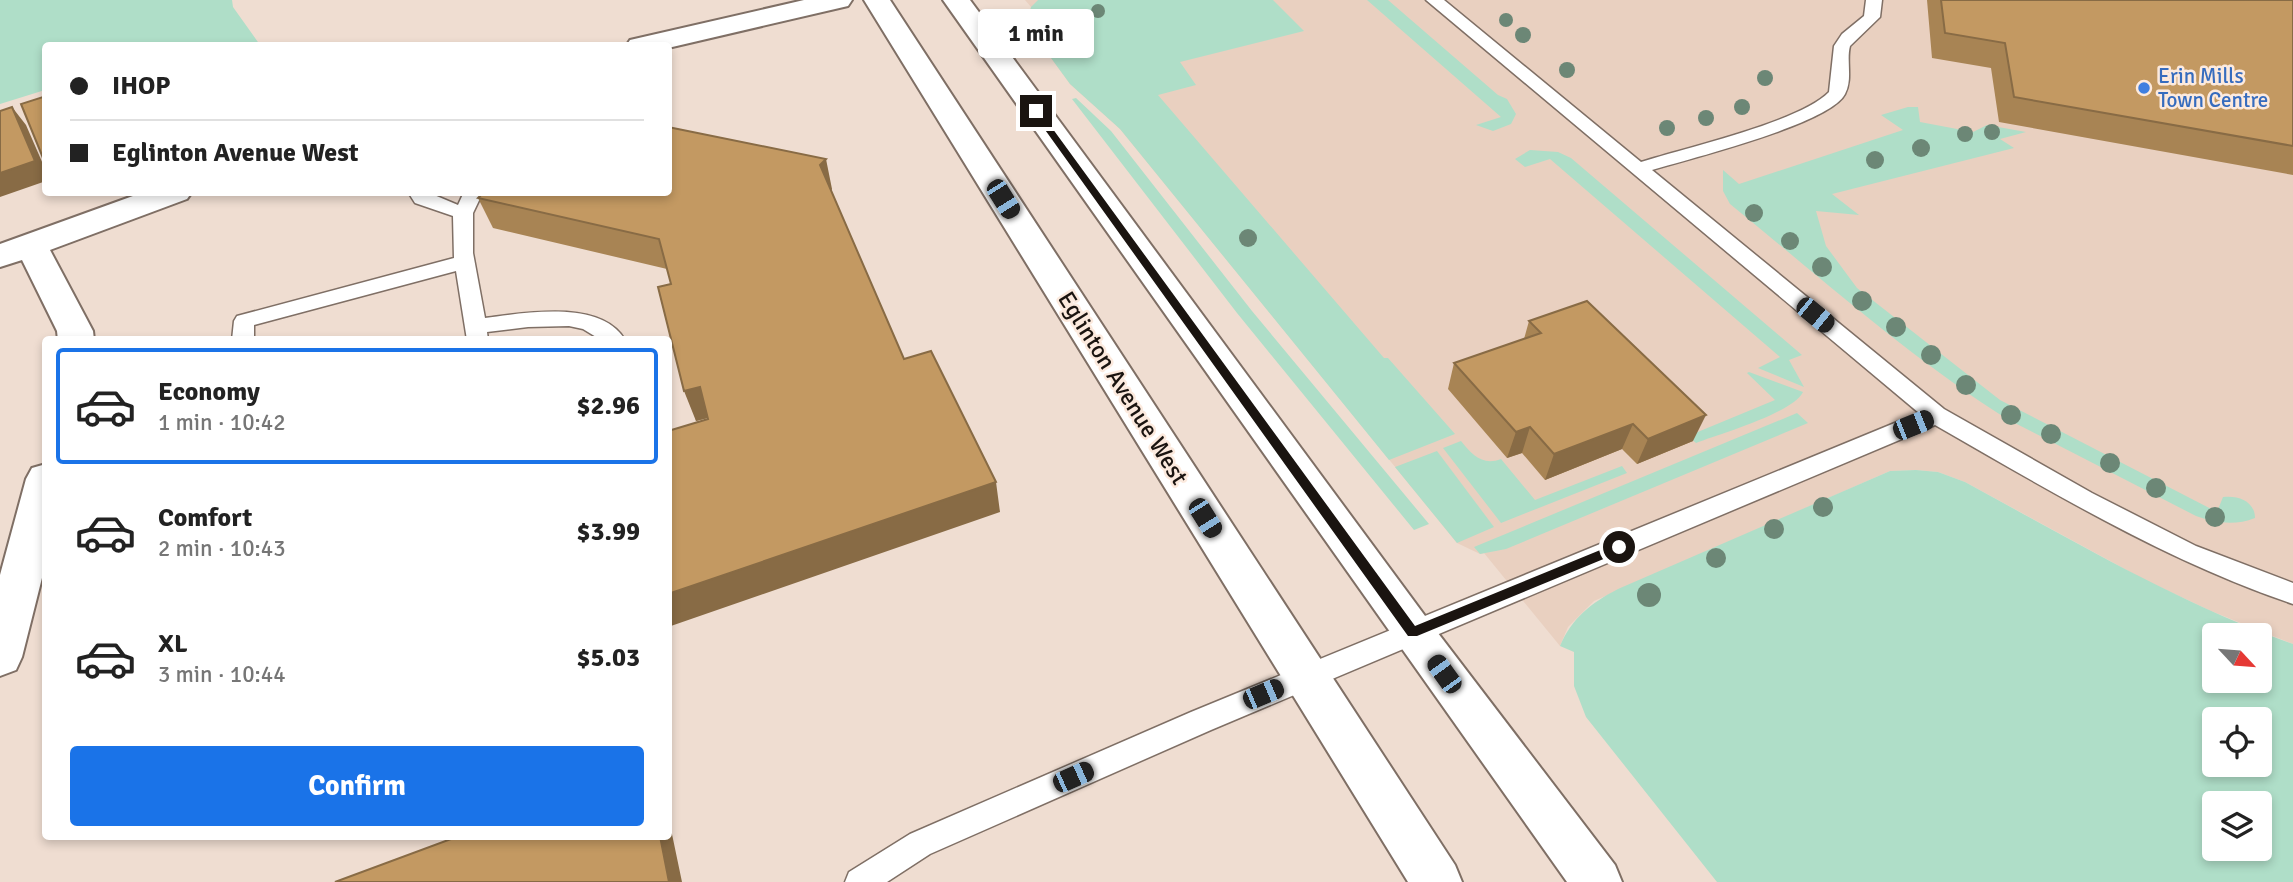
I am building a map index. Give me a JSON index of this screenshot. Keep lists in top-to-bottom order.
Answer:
{
  "streets": {
    "main road": ["Eglinton Avenue West"]
  },
  "places": ["Erin Mills Town Centre"],
  "north": "bottom right",
  "page": {
    "bubble": "1 min",
    "banner": ["IHOP", "Eglinton Avenue West"],
    "list": [
      {
        "name": "Economy",
        "note": "1 min · 10:42",
        "value": "$2.96"
      },
      {
        "name": "Comfort",
        "note": "2 min · 10:43",
        "value": "$3.99"
      },
      {
        "name": "XL",
        "note": "3 min · 10:44",
        "value": "$5.03"
      }
    ],
    "buttons": "Confirm"
  }
}
